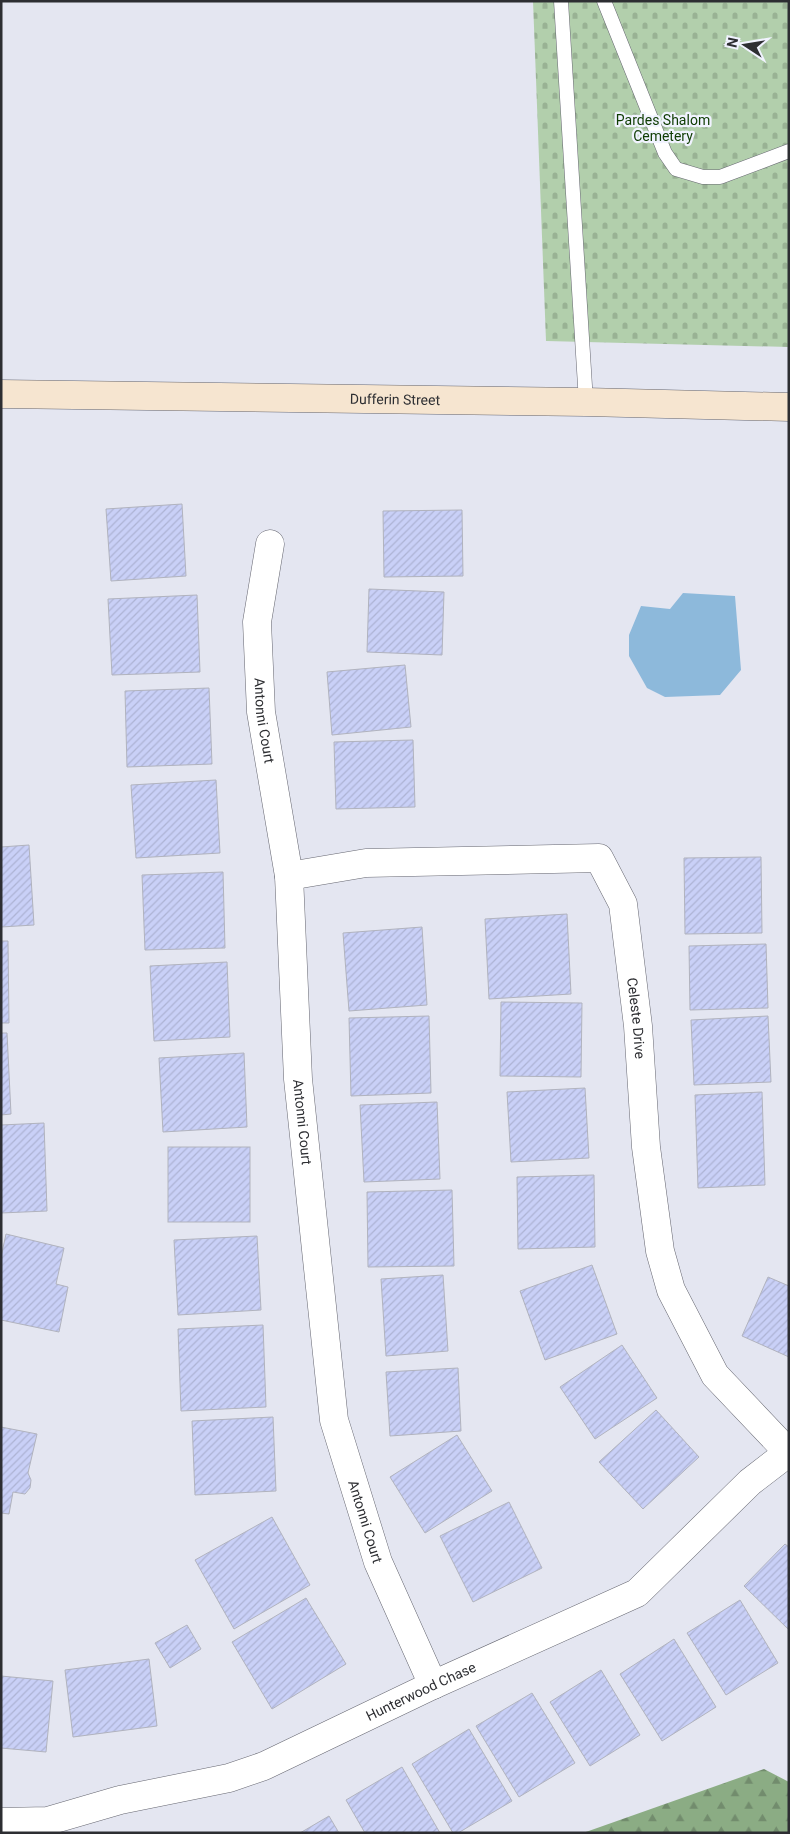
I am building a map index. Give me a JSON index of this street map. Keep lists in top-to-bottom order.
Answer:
{
  "streets": {
    "main road": ["Dufferin Street"],
    "street": ["Antonni Court", "Celeste Drive", "Hunterwood Chase"]
  },
  "crossings": [
    ["Antonni Court", "Celeste Drive"],
    ["Antonni Court", "Hunterwood Chase"],
    ["Celeste Drive", "Hunterwood Chase"]
  ],
  "parks": ["Pardes Shalom Cemetery"],
  "north": "left"
}
